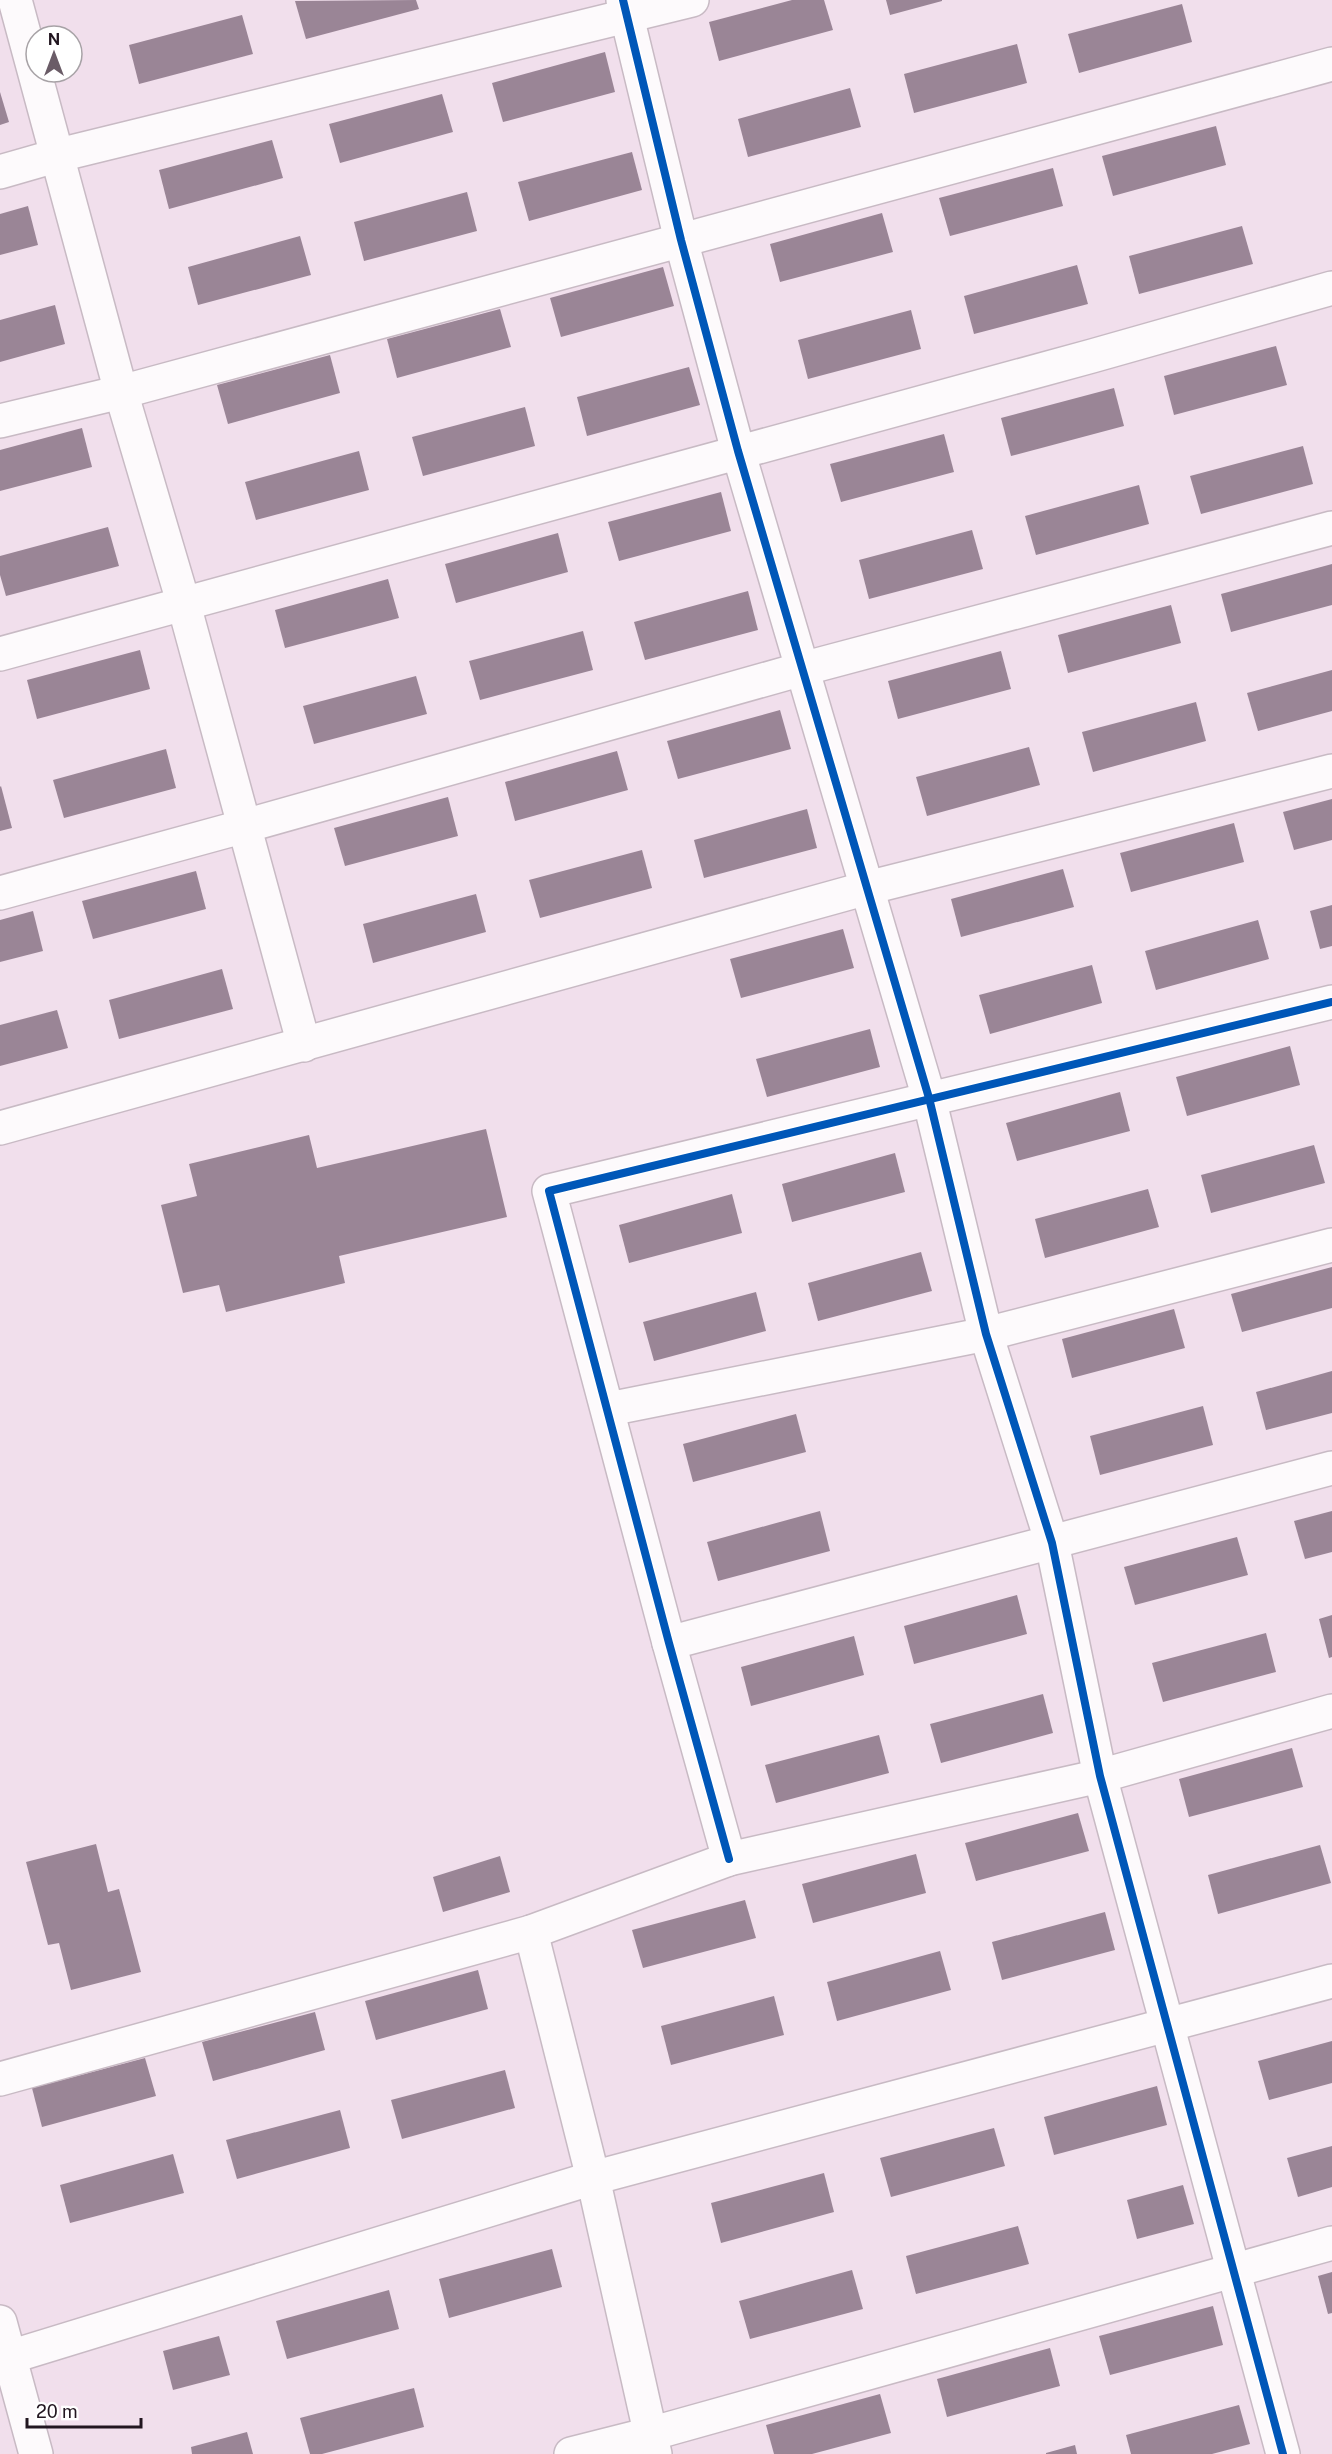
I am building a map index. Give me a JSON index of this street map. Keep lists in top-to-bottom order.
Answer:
{
  "scale_bar": "20 m",
  "north": "top"
}
